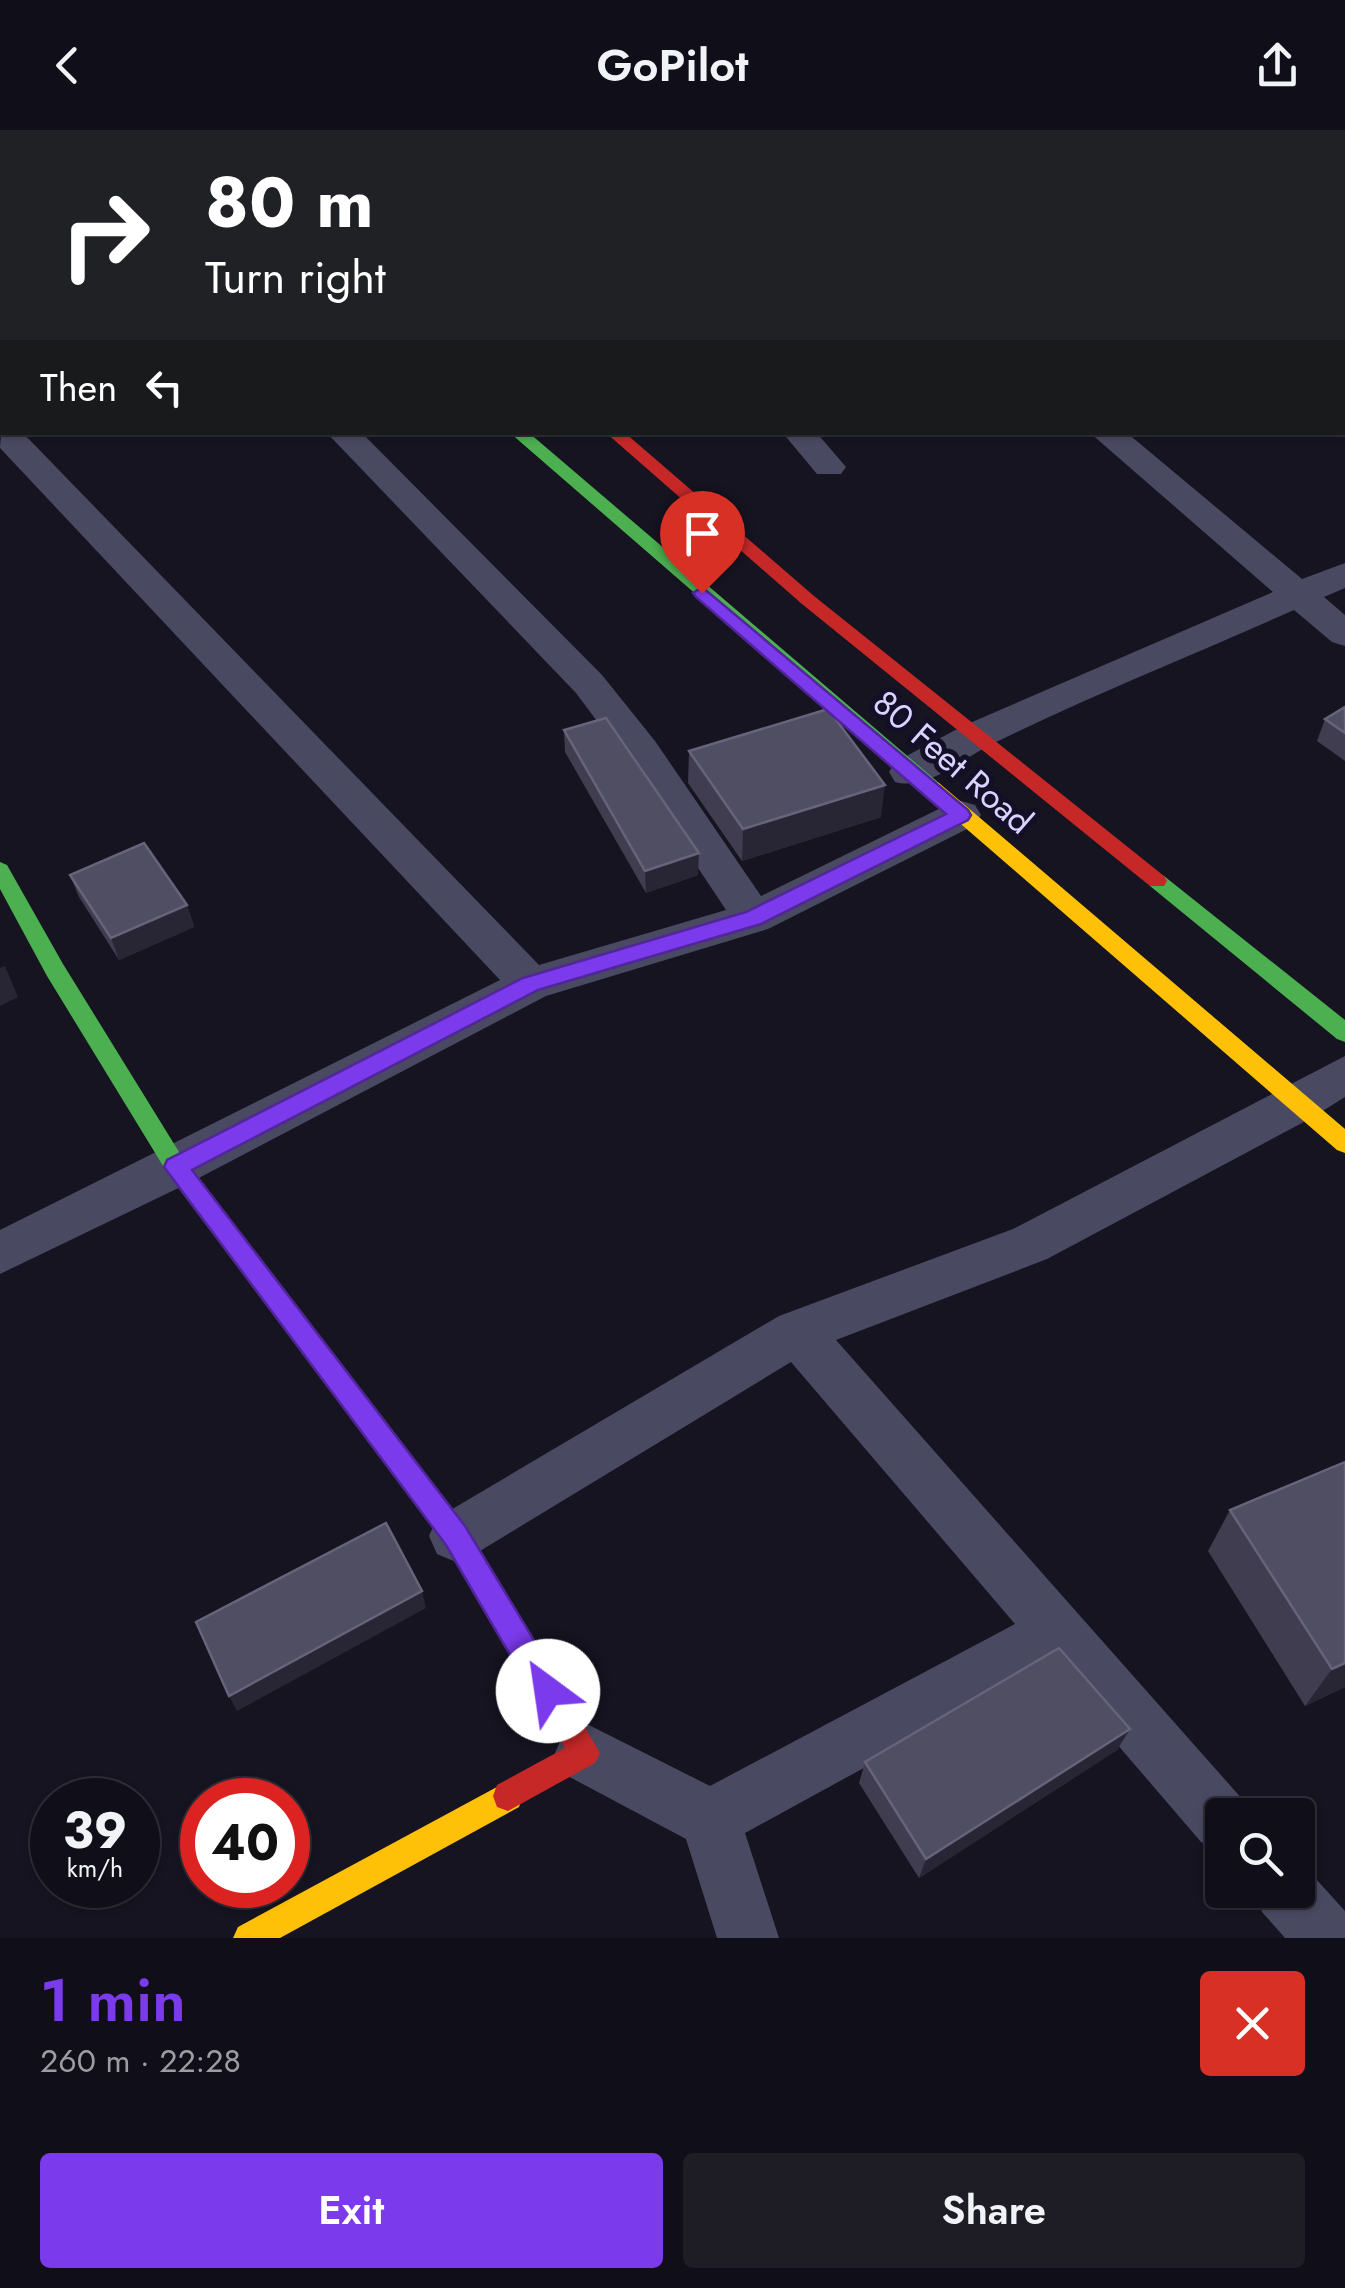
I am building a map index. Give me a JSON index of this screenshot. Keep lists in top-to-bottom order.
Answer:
{
  "streets": {
    "street": ["80 Feet Road"]
  },
  "page": {
    "header": "GoPilot",
    "turn": ["80 m", "Turn right"],
    "then": "Then",
    "speed": "39 km/h",
    "limit": "40",
    "heading": ["1 min", "260 m · 22:28"],
    "buttons": ["Exit", "Share"]
  }
}
